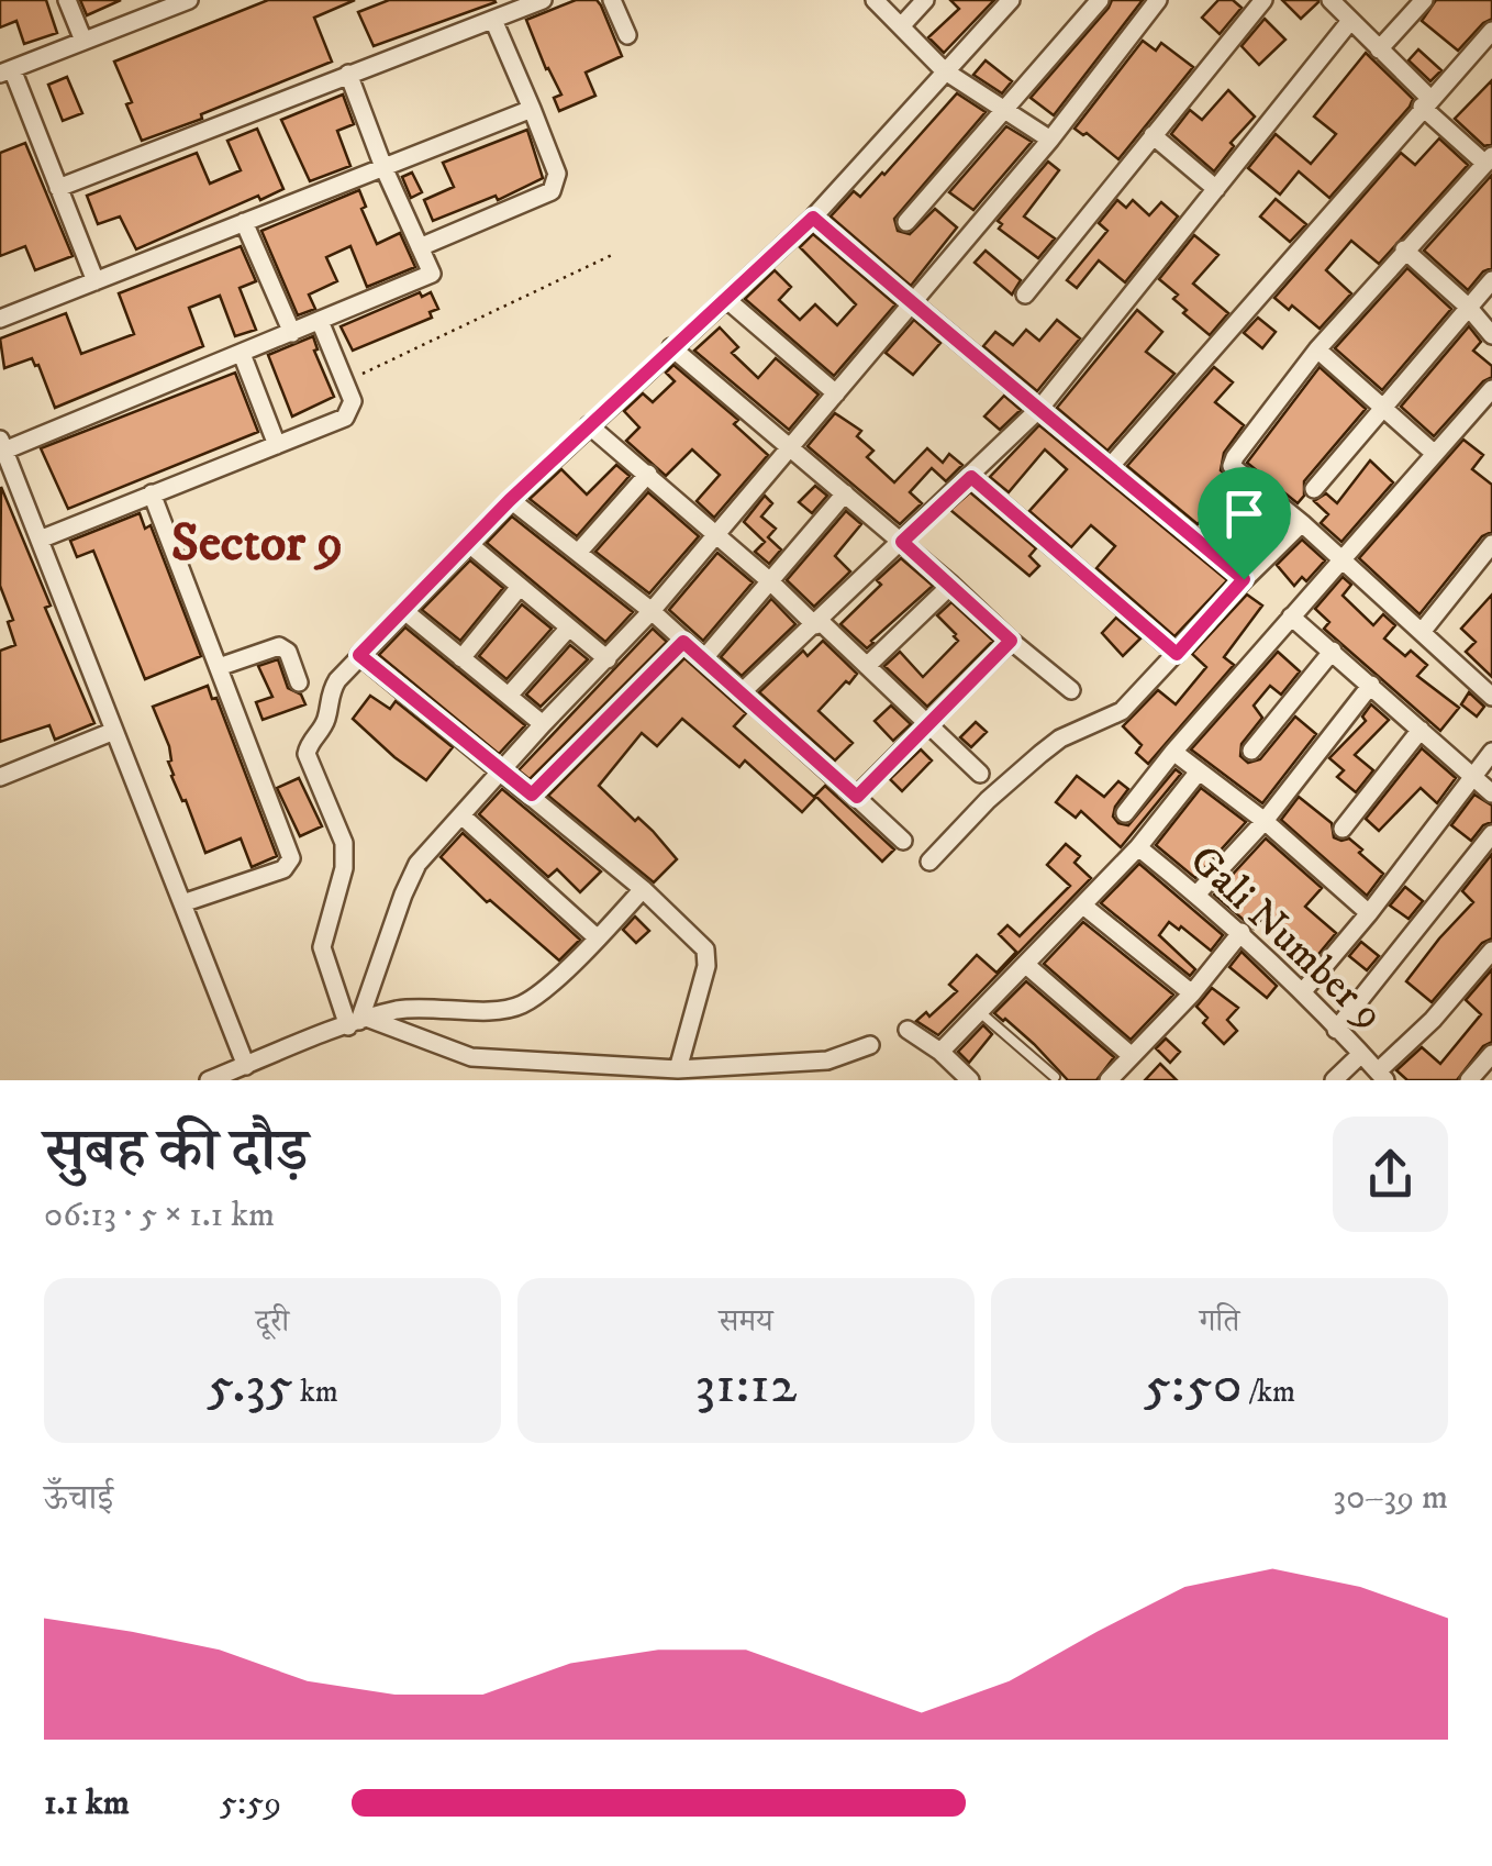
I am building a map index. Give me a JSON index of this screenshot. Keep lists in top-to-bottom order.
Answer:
{
  "streets": {
    "street": ["Gali Number 9"]
  },
  "districts": ["Sector 9"],
  "page": {
    "heading": ["सुबह की दौड़", "06:13 · 5 × 1.1 km"],
    "stats": [
      ["दूरी", "5.35 km"],
      ["समय", "31:12"],
      ["गति", "5:50 /km"]
    ],
    "chart": ["ऊँचाई", "30–39 m"],
    "list": [
      {
        "name": "1.1 km",
        "note": "5:59"
      }
    ]
  }
}
